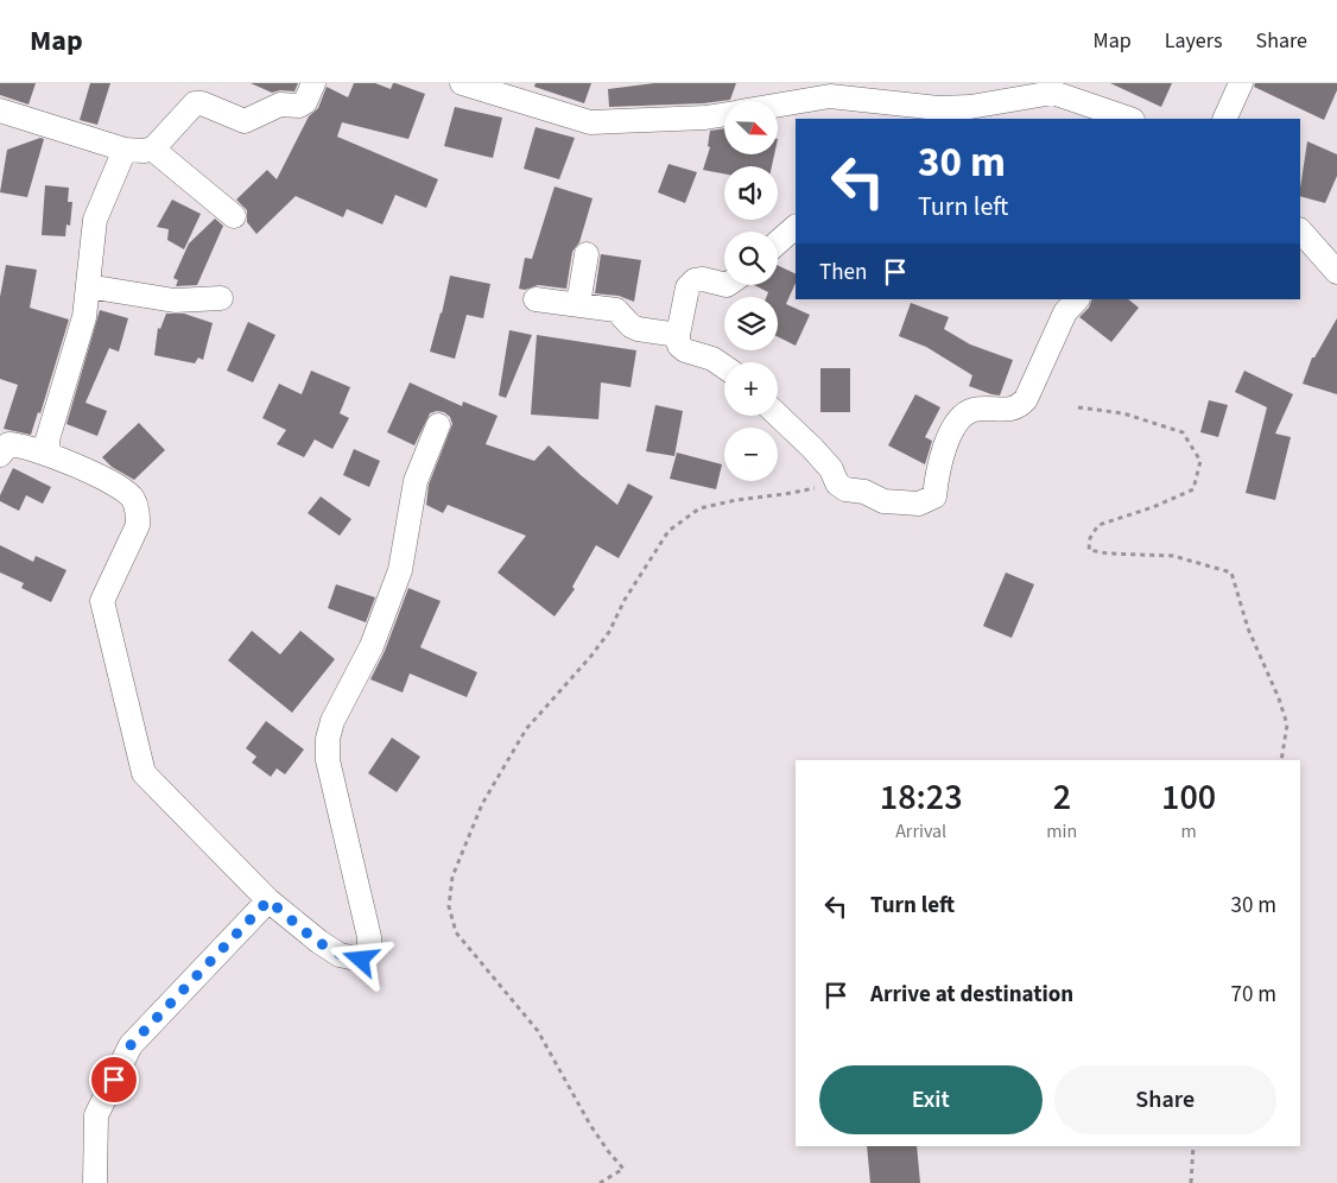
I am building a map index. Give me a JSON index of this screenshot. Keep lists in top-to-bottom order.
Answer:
{
  "north": "bottom right",
  "page": {
    "header": "Map",
    "nav": ["Map", "Layers", "Share"],
    "map_buttons": ["+", "−"],
    "turn": ["30 m", "Turn left"],
    "then": "Then",
    "eta": [
      "18:23",
      "Arrival",
      "2",
      "min",
      "100",
      "m"
    ],
    "list": [
      {
        "name": "Turn left",
        "value": "30 m"
      },
      {
        "name": "Arrive at destination",
        "value": "70 m"
      }
    ],
    "buttons": ["Exit", "Share"]
  }
}
